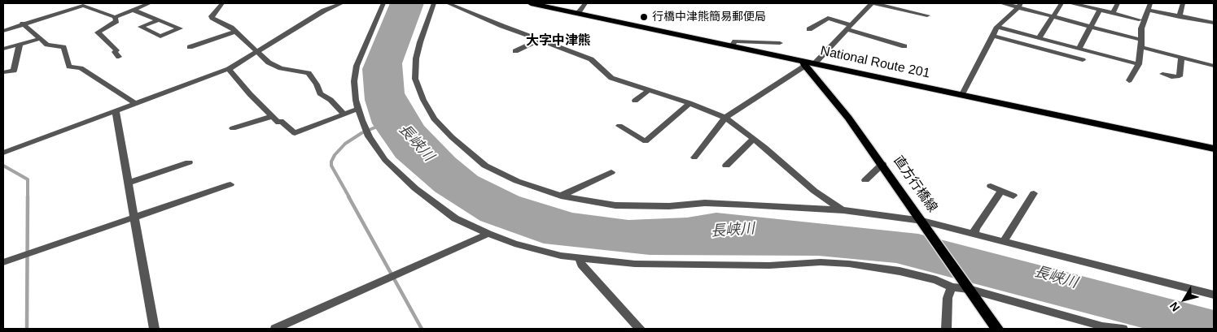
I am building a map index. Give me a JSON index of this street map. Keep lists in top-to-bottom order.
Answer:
{
  "streets": {
    "highway": ["National Route 201"],
    "main road": ["直方行橋線"]
  },
  "crossings": [
    ["National Route 201", "直方行橋線"]
  ],
  "districts": ["大字中津熊"],
  "water": ["長峡川"],
  "places": ["行橋中津熊簡易郵便局"],
  "north": "bottom left"
}
